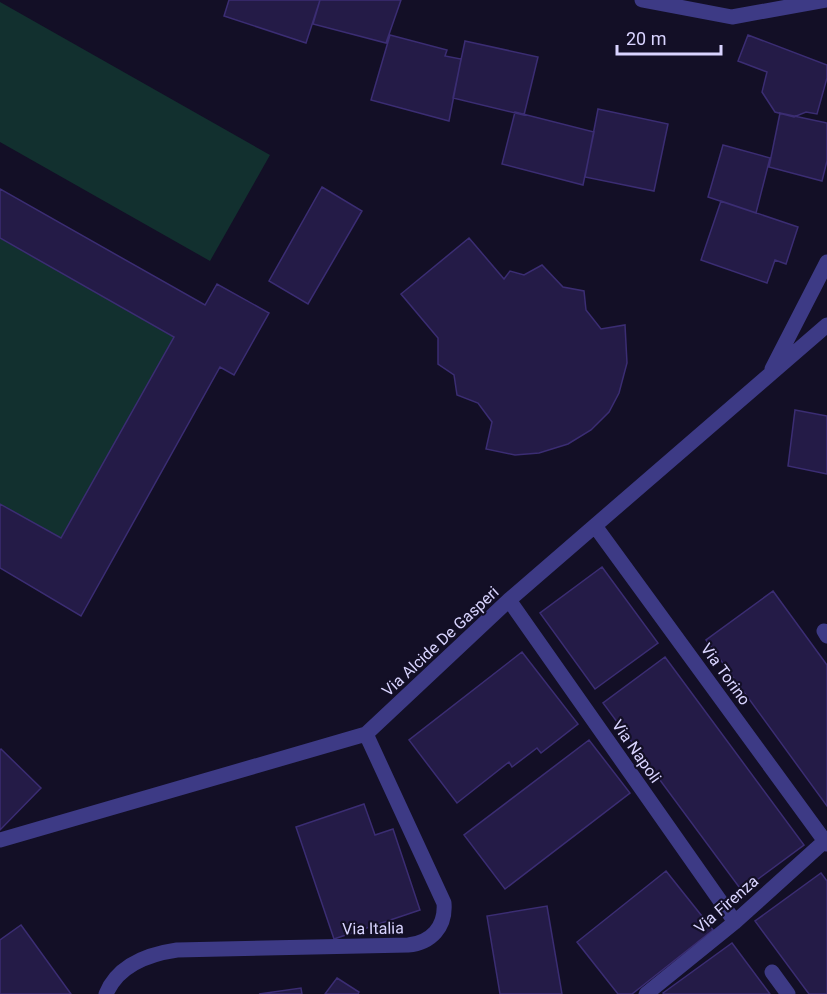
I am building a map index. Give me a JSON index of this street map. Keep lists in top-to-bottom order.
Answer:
{
  "streets": {
    "street": [
      "Via Alcide De Gasperi",
      "Via Torino",
      "Via Napoli",
      "Via Firenza",
      "Via Italia"
    ]
  },
  "crossings": [
    ["Via Alcide De Gasperi", "Via Torino"],
    ["Via Alcide De Gasperi", "Via Napoli"],
    ["Via Alcide De Gasperi", "Via Italia"],
    ["Via Torino", "Via Firenza"],
    ["Via Napoli", "Via Firenza"]
  ],
  "scale_bar": "20 m"
}
